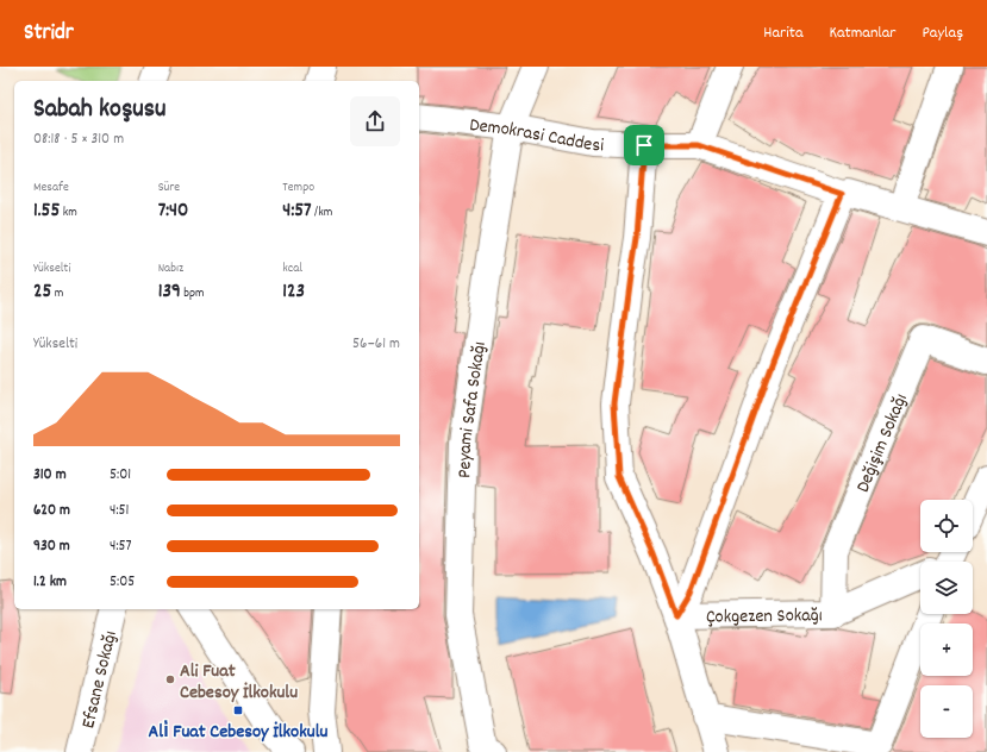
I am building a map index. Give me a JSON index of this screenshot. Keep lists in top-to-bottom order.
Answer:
{
  "streets": {
    "street": [
      "Demokrasi Caddesi",
      "Peyami Safa Sokağı",
      "Değişim Sokağı",
      "Çokgezen Sokağı",
      "Efsane Sokağı"
    ]
  },
  "crossings": [
    ["Demokrasi Caddesi", "Peyami Safa Sokağı"],
    ["Değişim Sokağı", "Çokgezen Sokağı"]
  ],
  "places": {
    "other": ["Ali Fuat Cebesoy İlkokulu"],
    "transit": ["Ali̇ Fuat Cebesoy İlkokulu"]
  },
  "page": {
    "header": "Stridr",
    "nav": ["Harita", "Katmanlar", "Paylaş"],
    "heading": ["Sabah koşusu", "08:18 · 5 × 310 m"],
    "stats": [
      ["Mesafe", "1.55 km"],
      ["Süre", "7:40"],
      ["Tempo", "4:57 /km"],
      ["Yükselti", "25 m"],
      ["Nabız", "139 bpm"],
      ["kcal", "123"]
    ],
    "chart": ["Yükselti", "56–61 m"],
    "list": [
      {
        "name": "310 m",
        "note": "5:01"
      },
      {
        "name": "620 m",
        "note": "4:51"
      },
      {
        "name": "930 m",
        "note": "4:57"
      },
      {
        "name": "1.2 km",
        "note": "5:05"
      }
    ],
    "map_buttons": ["+", "−"]
  }
}
